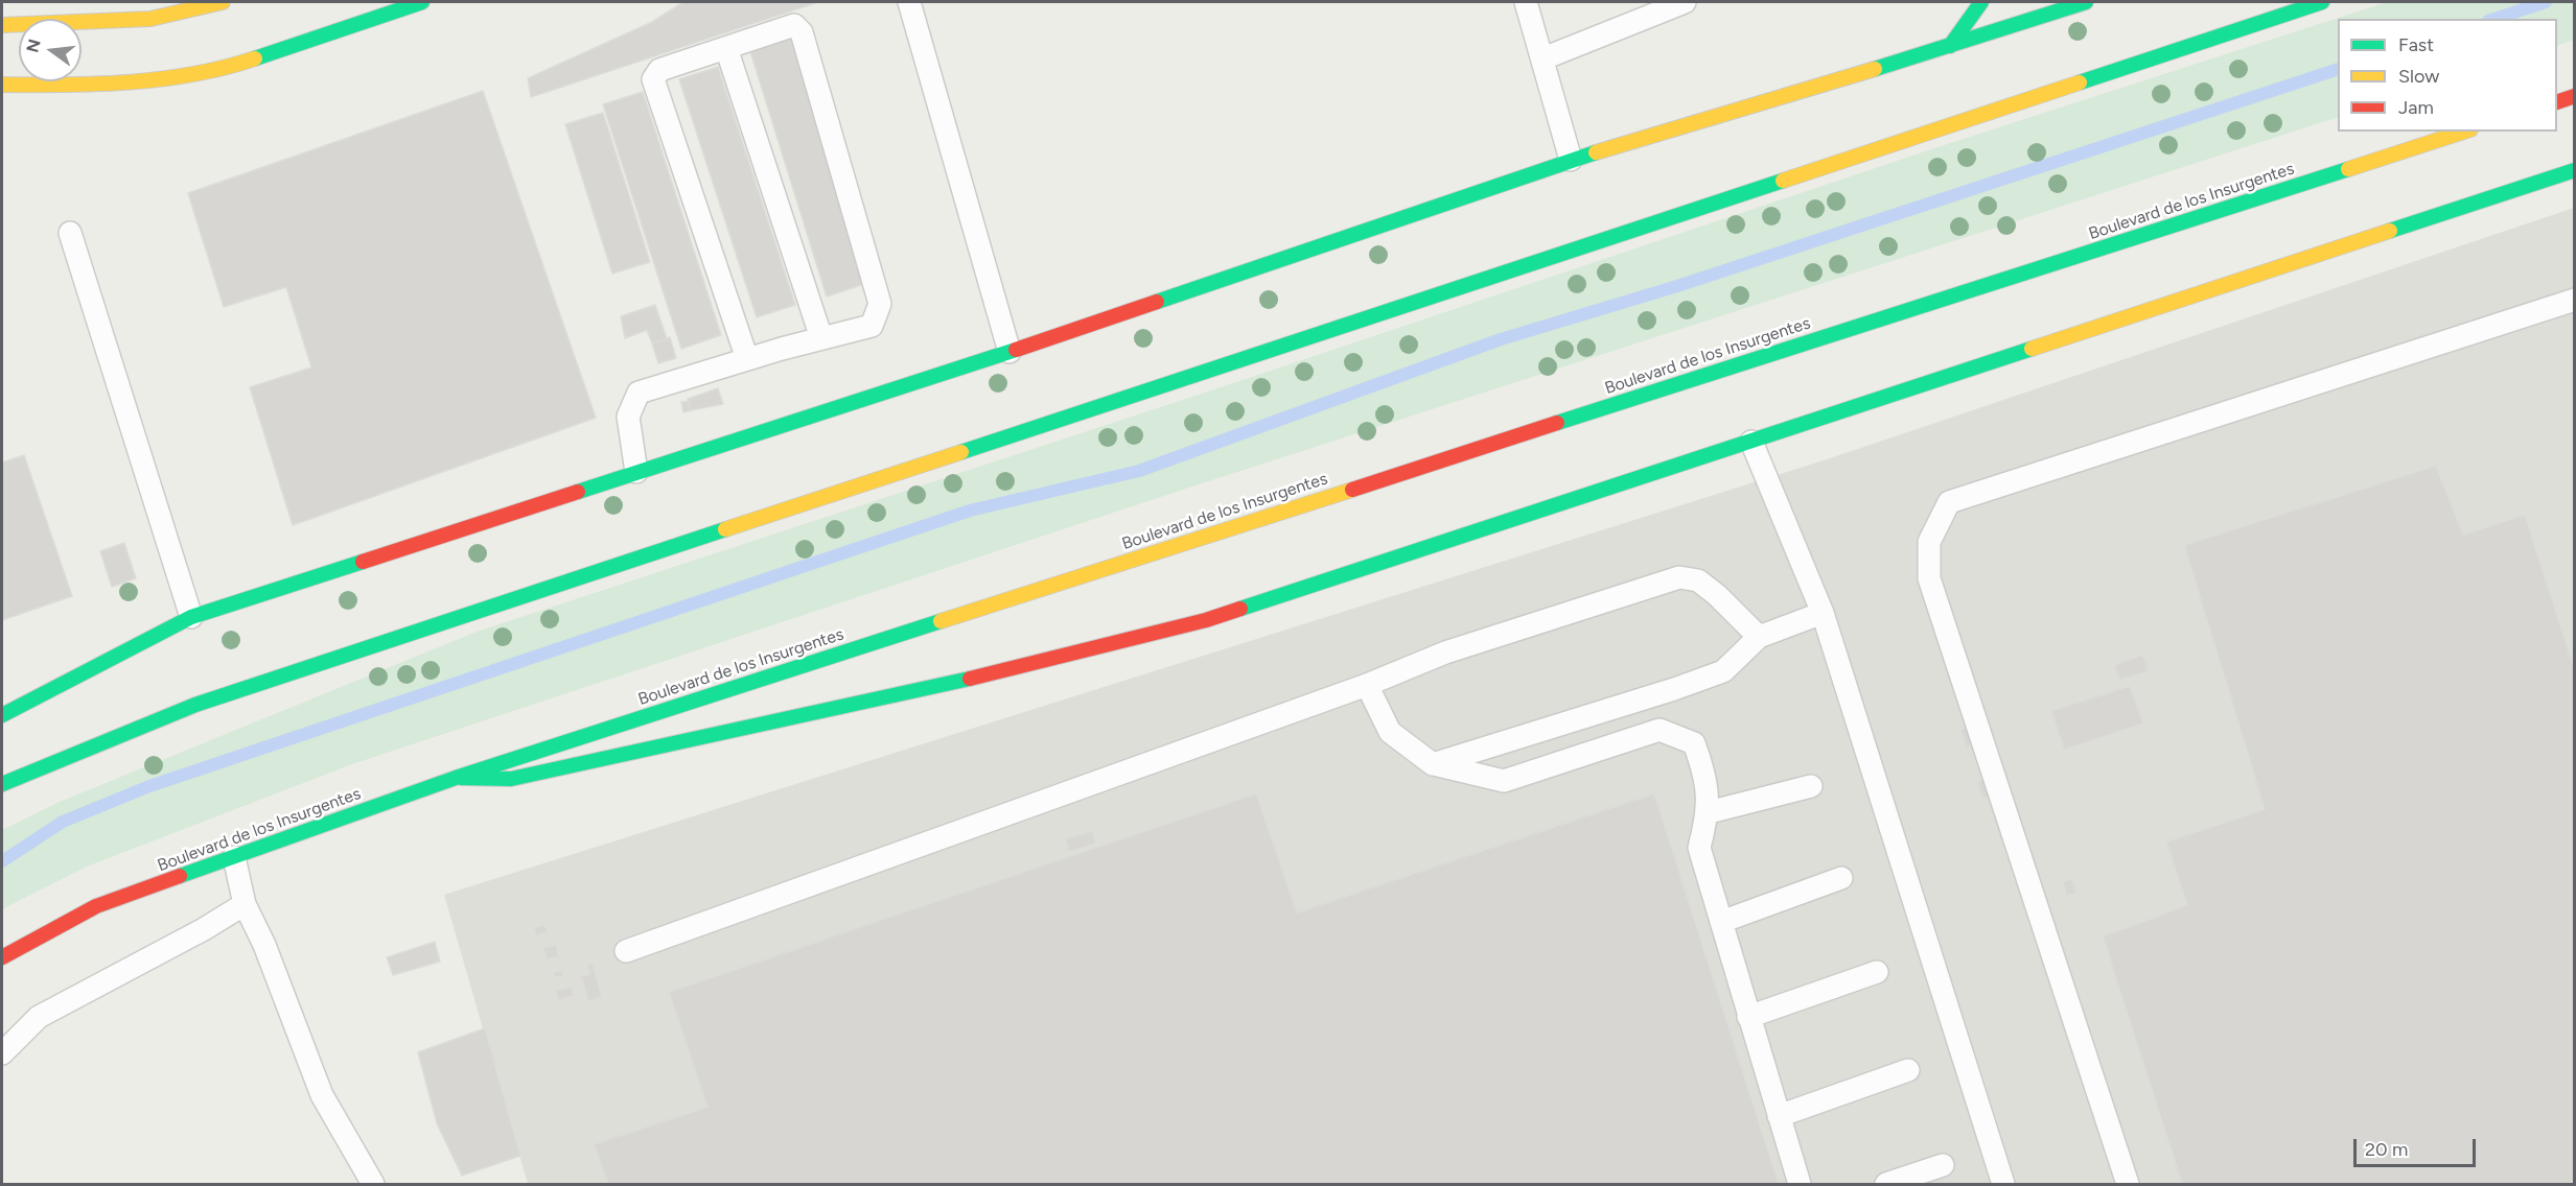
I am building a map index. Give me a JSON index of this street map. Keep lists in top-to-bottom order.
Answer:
{
  "streets": {
    "main road": ["Boulevard de los Insurgentes"]
  },
  "legend": ["Fast", "Slow", "Jam"],
  "scale_bar": "20 m",
  "north": "left"
}
